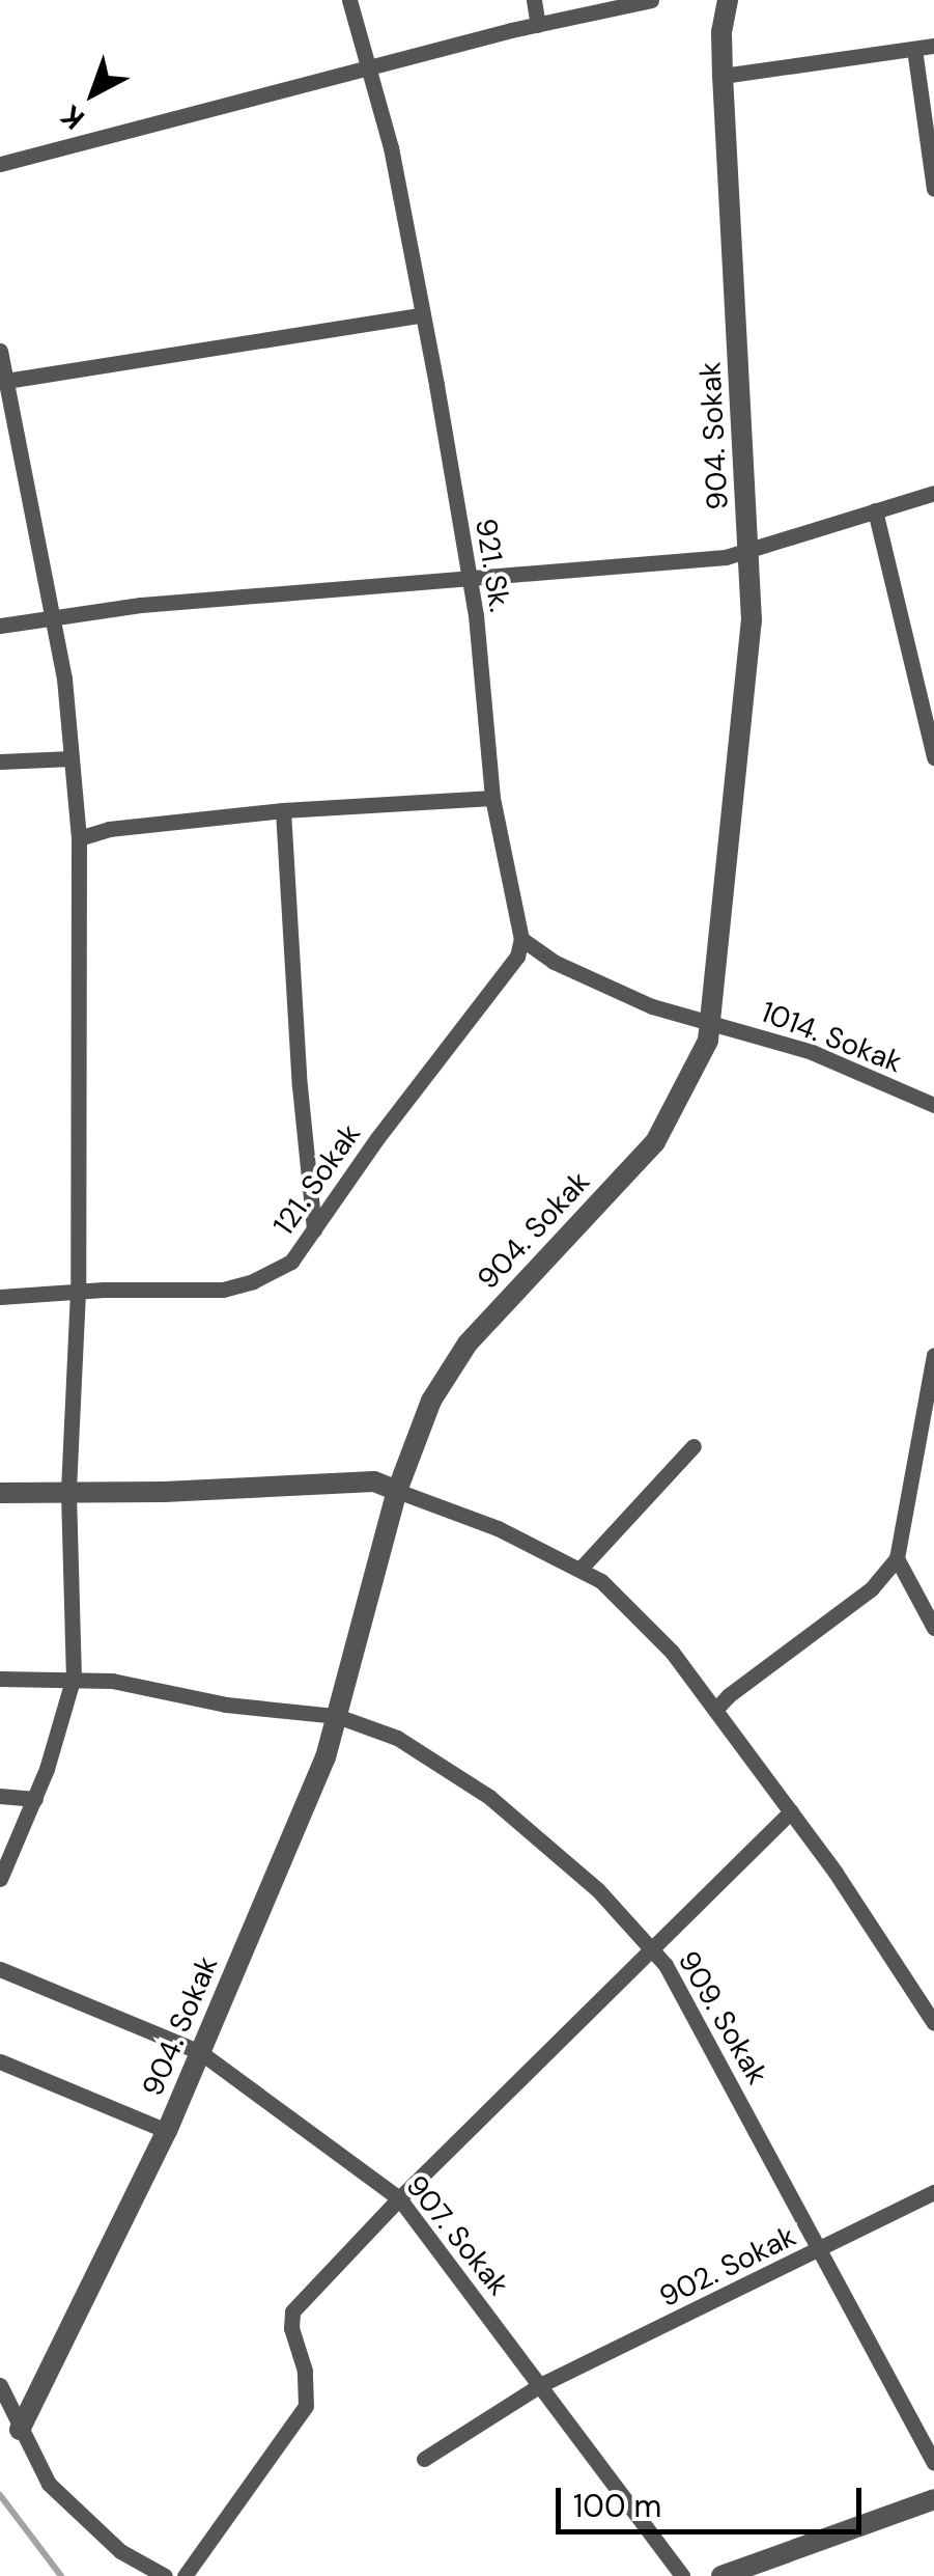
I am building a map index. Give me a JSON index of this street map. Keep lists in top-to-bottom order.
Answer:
{
  "streets": {
    "street": [
      "904. Sokak",
      "921. Sk.",
      "1014. Sokak",
      "121. Sokak",
      "909. Sokak",
      "907. Sokak",
      "902. Sokak"
    ]
  },
  "crossings": [
    ["904. Sokak", "1014. Sokak"],
    ["904. Sokak", "909. Sokak"],
    ["904. Sokak", "907. Sokak"],
    ["921. Sk.", "121. Sokak"],
    ["909. Sokak", "902. Sokak"],
    ["907. Sokak", "902. Sokak"]
  ],
  "scale_bar": "100 m",
  "north": "bottom left"
}
